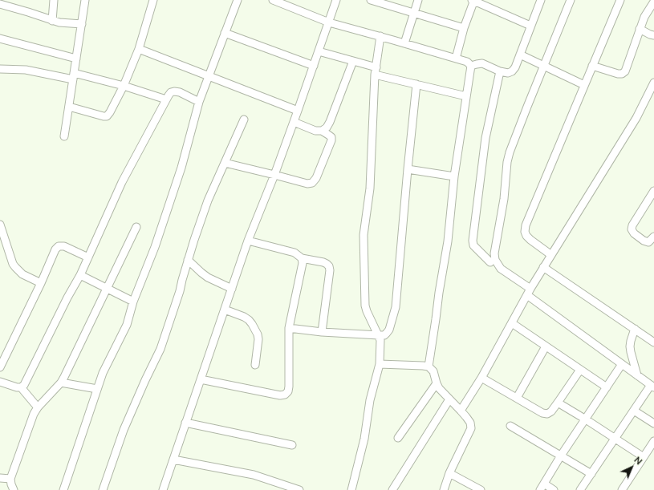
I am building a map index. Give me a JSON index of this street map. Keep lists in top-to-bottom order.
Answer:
{
  "north": "top right"
}
